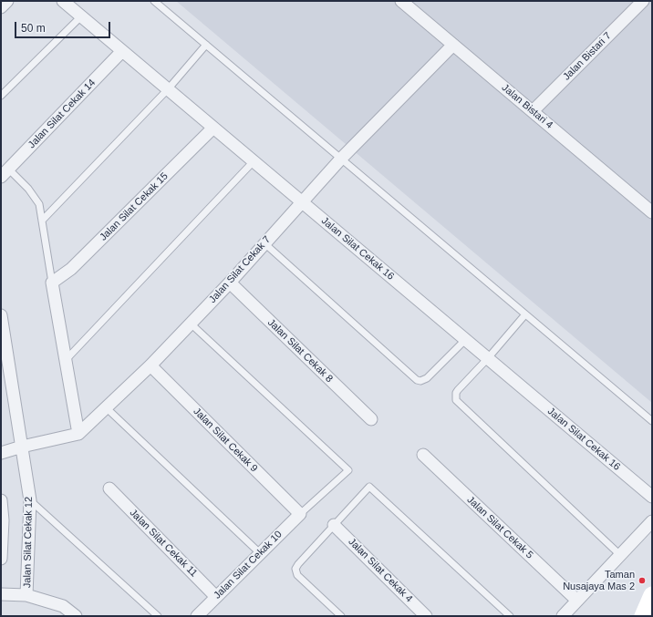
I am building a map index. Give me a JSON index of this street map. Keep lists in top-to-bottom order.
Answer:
{
  "streets": {
    "street": [
      "Jalan Bistari 7",
      "Jalan Bistari 4",
      "Jalan Silat Cekak 14",
      "Jalan Silat Cekak 15",
      "Jalan Silat Cekak 16",
      "Jalan Silat Cekak 7",
      "Jalan Silat Cekak 8",
      "Jalan Silat Cekak 9",
      "Jalan Silat Cekak 5",
      "Jalan Silat Cekak 12",
      "Jalan Silat Cekak 11",
      "Jalan Silat Cekak 10",
      "Jalan Silat Cekak 4"
    ]
  },
  "crossings": [
    ["Jalan Bistari 7", "Jalan Bistari 4"],
    ["Jalan Bistari 4", "Jalan Silat Cekak 7"],
    ["Jalan Silat Cekak 14", "Jalan Silat Cekak 16"],
    ["Jalan Silat Cekak 15", "Jalan Silat Cekak 16"],
    ["Jalan Silat Cekak 16", "Jalan Silat Cekak 7"],
    ["Jalan Silat Cekak 7", "Jalan Silat Cekak 8"],
    ["Jalan Silat Cekak 7", "Jalan Silat Cekak 9"],
    ["Jalan Silat Cekak 9", "Jalan Silat Cekak 10"],
    ["Jalan Silat Cekak 11", "Jalan Silat Cekak 10"]
  ],
  "places": ["Taman Nusajaya Mas 2"],
  "scale_bar": "50 m"
}
